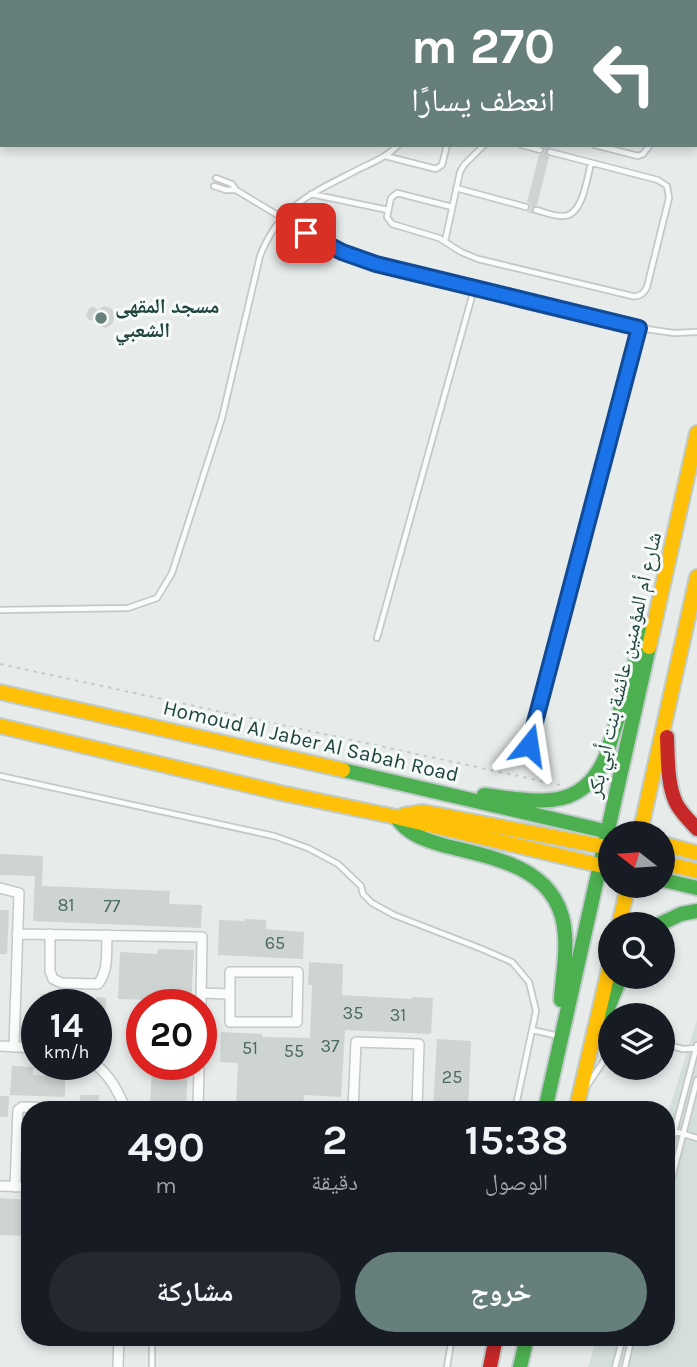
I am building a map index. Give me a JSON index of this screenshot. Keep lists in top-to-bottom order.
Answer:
{
  "streets": {
    "main road": ["شارع أم المؤمنين عائشة بنت أبي بكر", "Homoud Al Jaber Al Sabah Road"]
  },
  "places": ["مسجد المقهى الشعبي"],
  "house_numbers": [
    "81",
    "77",
    "65",
    "35",
    "31",
    "37",
    "51",
    "55",
    "25"
  ],
  "north": "left",
  "page": {
    "turn": ["270 m", "انعطف يسارًا"],
    "speed": "14 km/h",
    "limit": "20",
    "eta": [
      "15:38",
      "الوصول",
      "2",
      "دقيقة",
      "490",
      "m"
    ],
    "buttons": ["خروج", "مشاركة"]
  }
}
